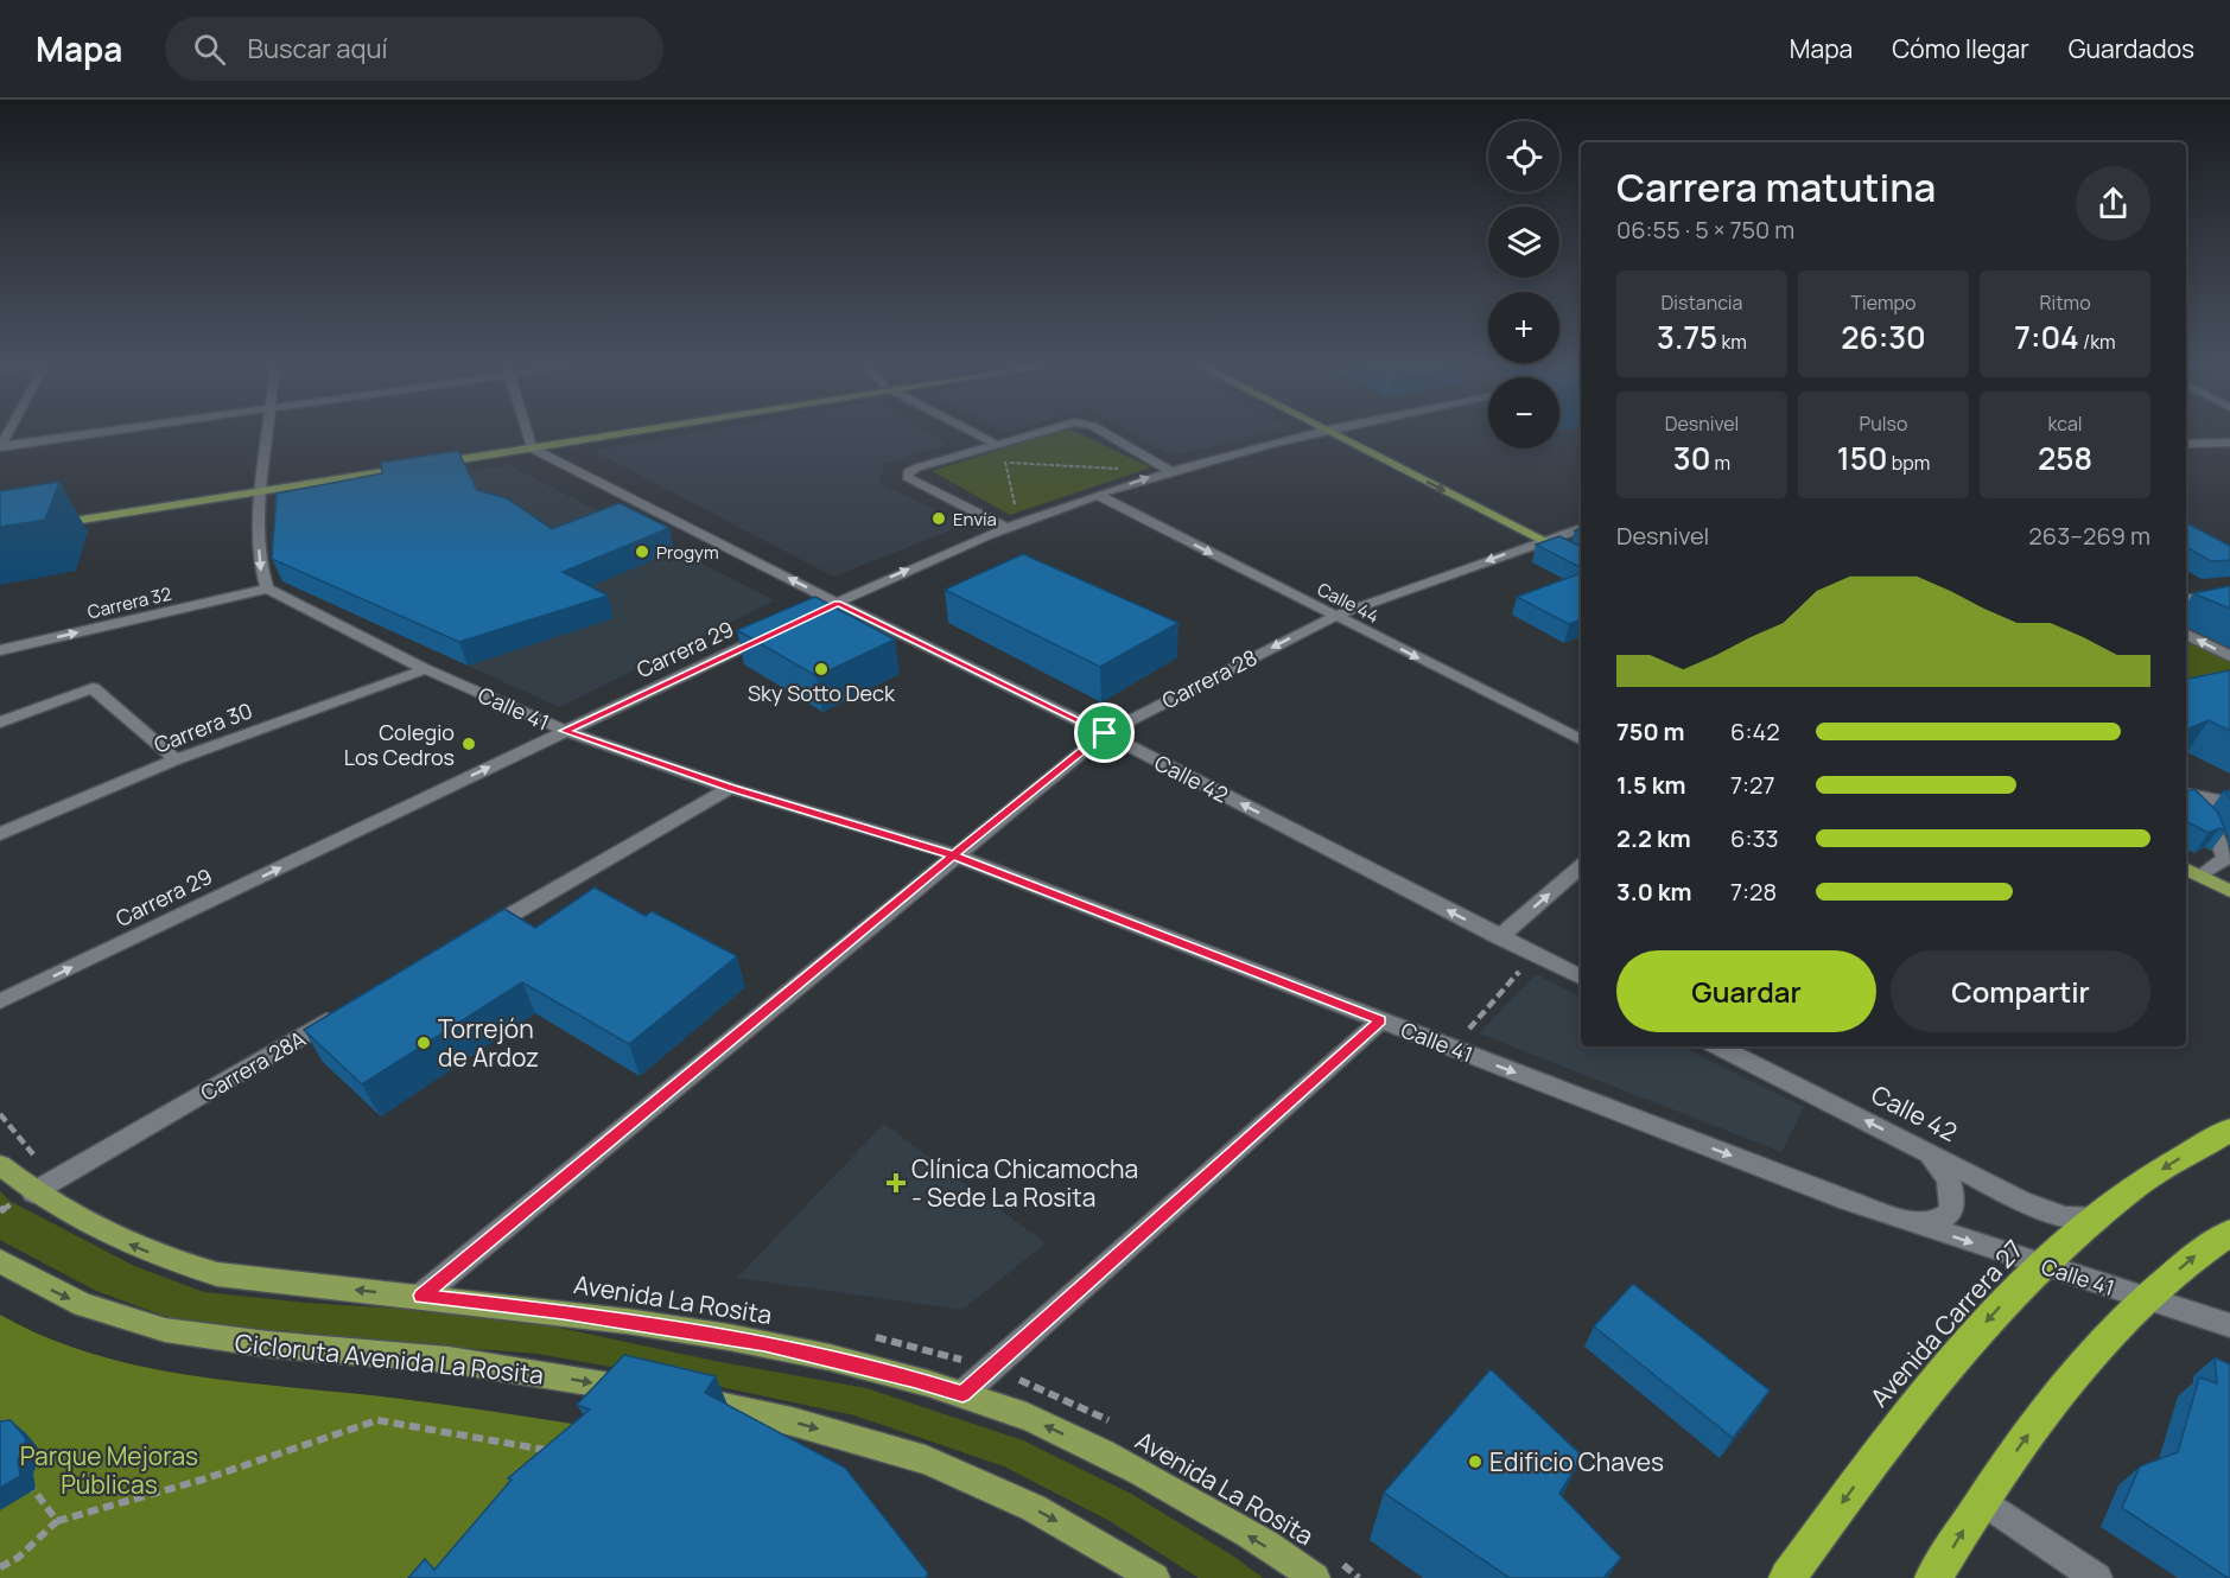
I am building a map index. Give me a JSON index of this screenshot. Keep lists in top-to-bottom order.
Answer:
{
  "streets": {
    "highway": ["Avenida Carrera 27"],
    "main road": ["Avenida La Rosita"],
    "street": [
      "Carrera 32",
      "Calle 44",
      "Carrera 29",
      "Carrera 28",
      "Calle 41",
      "Carrera 30",
      "Calle 42",
      "Carrera 28A"
    ]
  },
  "crossings": [
    ["Carrera 32", "Calle 41"],
    ["Calle 44", "Carrera 28"],
    ["Carrera 29", "Calle 41"],
    ["Carrera 28", "Calle 41"],
    ["Carrera 28", "Calle 42"],
    ["Carrera 28", "Avenida La Rosita"],
    ["Calle 41", "Carrera 30"],
    ["Calle 41", "Avenida Carrera 27"],
    ["Calle 42", "Avenida Carrera 27"],
    ["Carrera 28A", "Avenida La Rosita"]
  ],
  "one_way": [
    "Carrera 32",
    "Calle 44",
    "Carrera 29",
    "Calle 42"
  ],
  "parks": ["Parque Mejoras Públicas"],
  "places": {
    "other": [
      "Envía",
      "Progym",
      "Sky Sotto Deck",
      "Colegio Los Cedros",
      "Torrejón de Ardoz",
      "Edificio Chaves"
    ],
    "health": ["Clínica Chicamocha - Sede La Rosita"]
  },
  "page": {
    "header": "Mapa",
    "search": "Buscar aquí",
    "nav": ["Mapa", "Cómo llegar", "Guardados"],
    "map_buttons": ["+", "−"],
    "heading": ["Carrera matutina", "06:55 · 5 × 750 m"],
    "stats": [
      ["Distancia", "3.75 km"],
      ["Tiempo", "26:30"],
      ["Ritmo", "7:04 /km"],
      ["Desnivel", "30 m"],
      ["Pulso", "150 bpm"],
      ["kcal", "258"]
    ],
    "chart": ["Desnivel", "263–269 m"],
    "list": [
      {
        "name": "750 m",
        "note": "6:42"
      },
      {
        "name": "1.5 km",
        "note": "7:27"
      },
      {
        "name": "2.2 km",
        "note": "6:33"
      },
      {
        "name": "3.0 km",
        "note": "7:28"
      }
    ],
    "buttons": ["Guardar", "Compartir"]
  }
}
